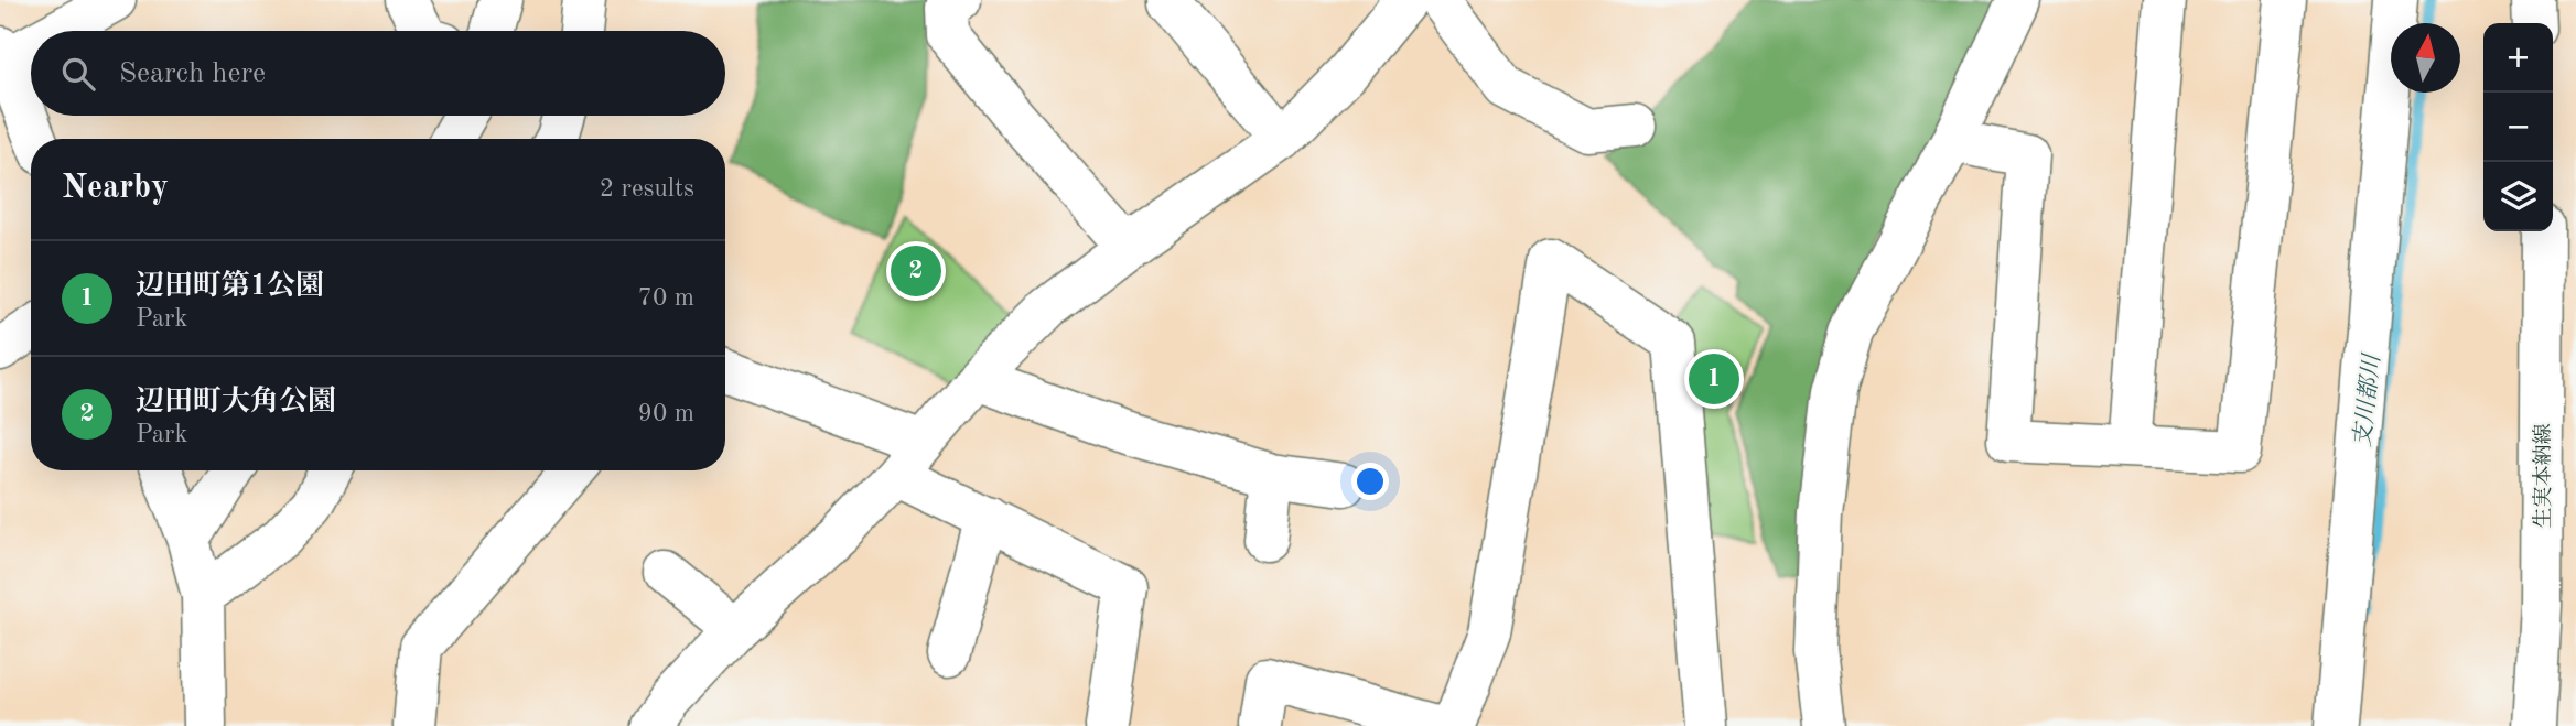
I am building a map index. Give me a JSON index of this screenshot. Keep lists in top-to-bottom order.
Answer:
{
  "streets": {
    "street": ["生実本納線"]
  },
  "water": ["支川都川"],
  "north": "top",
  "page": {
    "map_buttons": ["+", "−"],
    "search": "Search here",
    "heading": ["Nearby", "2 results"],
    "list": [
      {
        "mark": "1",
        "name": "辺田町第1公園",
        "note": "Park",
        "value": "70 m"
      },
      {
        "mark": "2",
        "name": "辺田町大角公園",
        "note": "Park",
        "value": "90 m"
      }
    ],
    "pins": ["2", "1"]
  }
}
